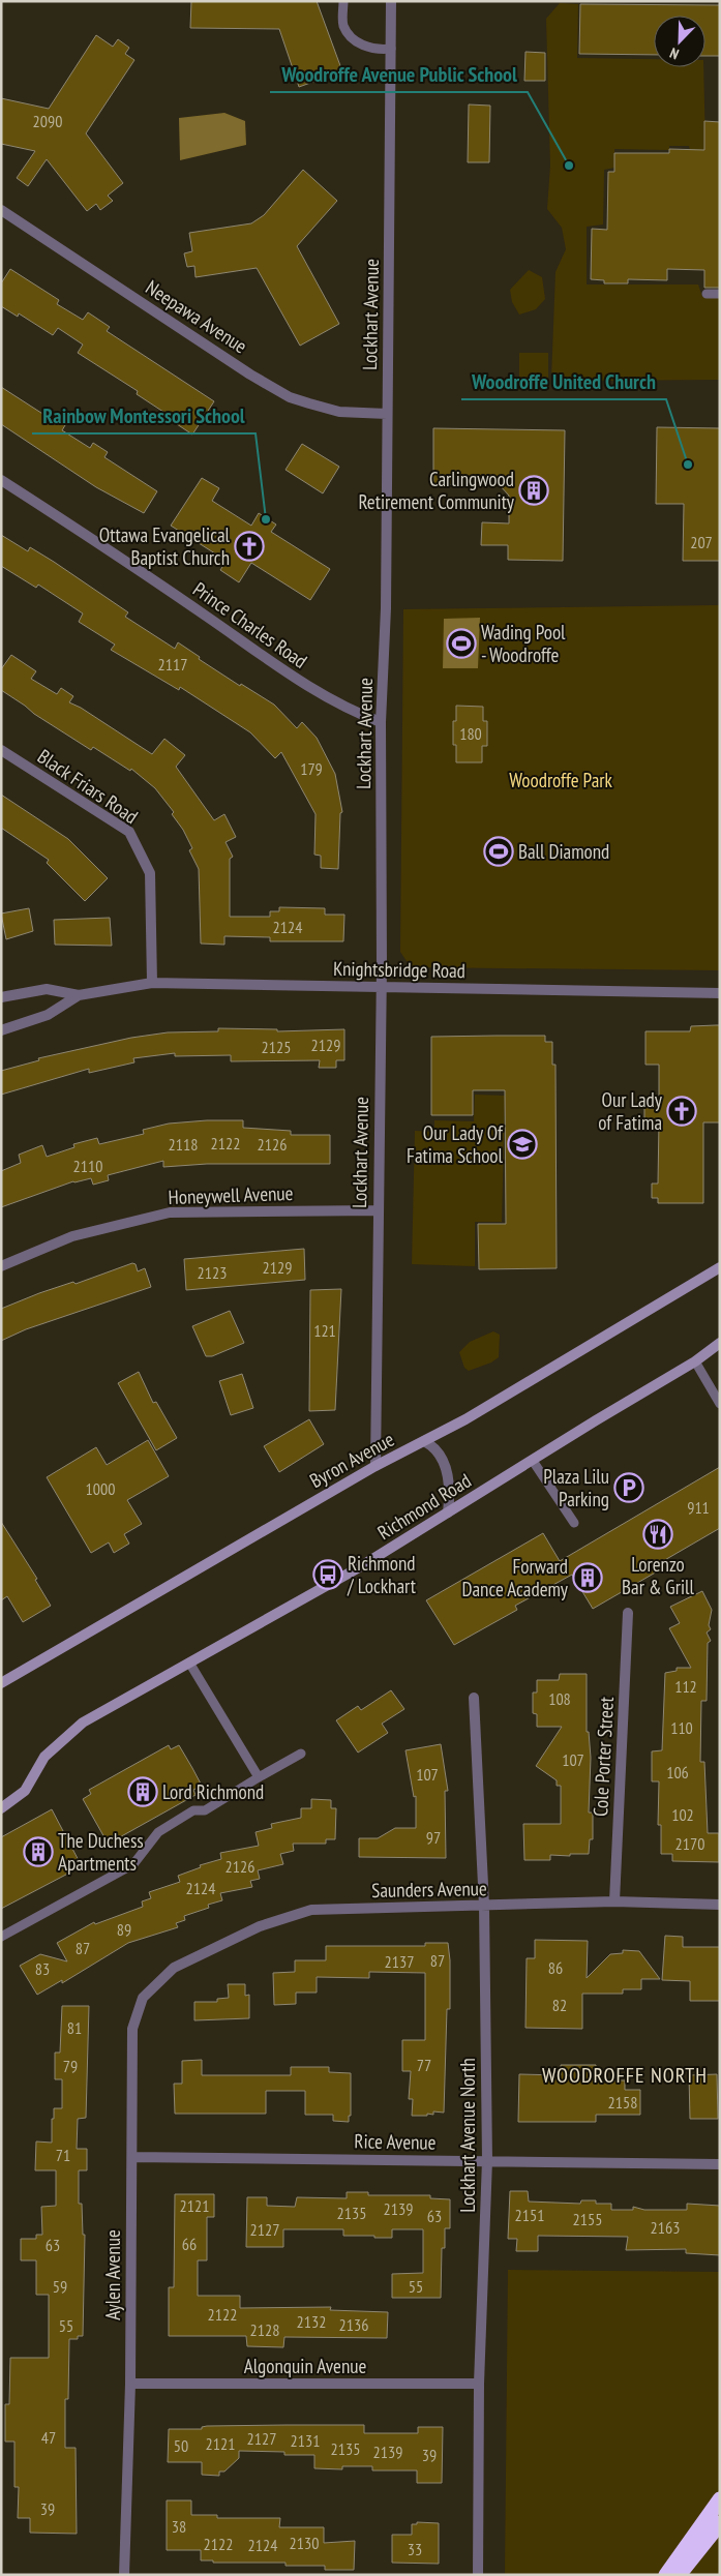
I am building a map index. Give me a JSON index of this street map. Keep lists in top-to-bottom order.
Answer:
{
  "streets": {
    "main road": ["Byron Avenue", "Richmond Road"],
    "street": [
      "Lockhart Avenue",
      "Neepawa Avenue",
      "Prince Charles Road",
      "Black Friars Road",
      "Knightsbridge Road",
      "Honeywell Avenue",
      "Cole Porter Street",
      "Saunders Avenue",
      "Lockhart Avenue North",
      "Rice Avenue",
      "Aylen Avenue",
      "Algonquin Avenue"
    ]
  },
  "crossings": [
    ["Lockhart Avenue", "Neepawa Avenue"],
    ["Lockhart Avenue", "Prince Charles Road"],
    ["Lockhart Avenue", "Knightsbridge Road"],
    ["Lockhart Avenue", "Honeywell Avenue"],
    ["Lockhart Avenue", "Byron Avenue"],
    ["Black Friars Road", "Knightsbridge Road"],
    ["Cole Porter Street", "Saunders Avenue"],
    ["Saunders Avenue", "Lockhart Avenue North"],
    ["Saunders Avenue", "Aylen Avenue"],
    ["Lockhart Avenue North", "Rice Avenue"],
    ["Lockhart Avenue North", "Algonquin Avenue"],
    ["Rice Avenue", "Aylen Avenue"],
    ["Aylen Avenue", "Algonquin Avenue"]
  ],
  "districts": ["WOODROFFE NORTH"],
  "parks": ["Woodroffe Park"],
  "places": {
    "other": ["Woodroffe Avenue Public School", "Woodroffe United Church", "Rainbow Montessori School"],
    "building": [
      "Carlingwood Retirement Community",
      "Forward Dance Academy",
      "Lord Richmond",
      "The Duchess Apartments"
    ],
    "church": ["Ottawa Evangelical Baptist Church", "Our Lady of Fatima"],
    "sports": ["Wading Pool - Woodroffe", "Ball Diamond"],
    "school or university": ["Our Lady Of Fatima School"],
    "parking": ["Plaza Lilu Parking"],
    "restaurant": ["Lorenzo Bar & Grill"],
    "bus stop": ["Richmond / Lockhart"]
  },
  "house_numbers": [
    "2090",
    "207",
    "2117",
    "180",
    "179",
    "2124",
    "2129",
    "2125",
    "2122",
    "2118",
    "2126",
    "2110",
    "2129",
    "2123",
    "121",
    "1000",
    "911",
    "112",
    "108",
    "110",
    "107",
    "106",
    "107",
    "102",
    "97",
    "2170",
    "2126",
    "2124",
    "89",
    "87",
    "87",
    "2137",
    "86",
    "83",
    "82",
    "81",
    "77",
    "79",
    "2158",
    "71",
    "2121",
    "2139",
    "2135",
    "2151",
    "63",
    "2155",
    "2163",
    "2127",
    "66",
    "63",
    "59",
    "55",
    "2122",
    "2132",
    "2136",
    "55",
    "2128",
    "47",
    "2127",
    "2131",
    "2121",
    "50",
    "2135",
    "2139",
    "39",
    "39",
    "38",
    "2130",
    "2122",
    "2124",
    "33"
  ],
  "north": "bottom left"
}
